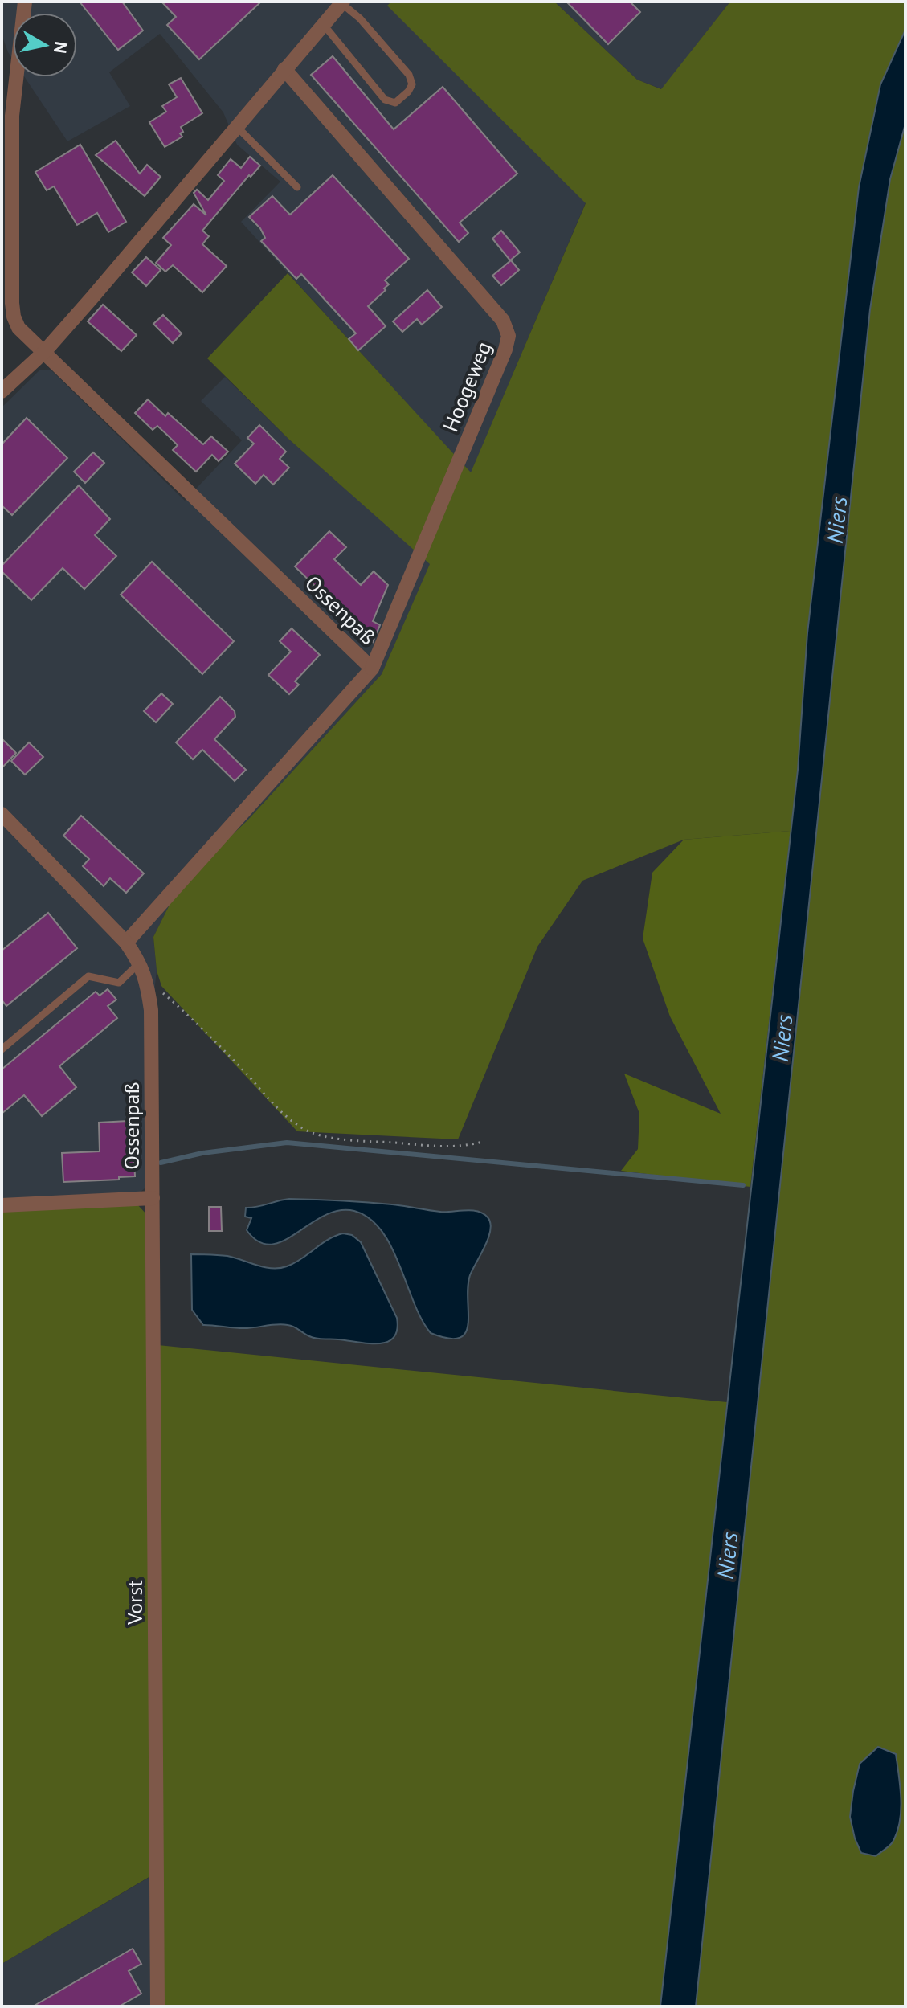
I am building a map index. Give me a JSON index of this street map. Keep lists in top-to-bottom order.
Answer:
{
  "streets": {
    "street": ["Hoogeweg", "Ossenpaß", "Vorst"]
  },
  "crossings": [
    ["Hoogeweg", "Ossenpaß"],
    ["Ossenpaß", "Vorst"]
  ],
  "water": ["Niers"],
  "north": "right"
}
